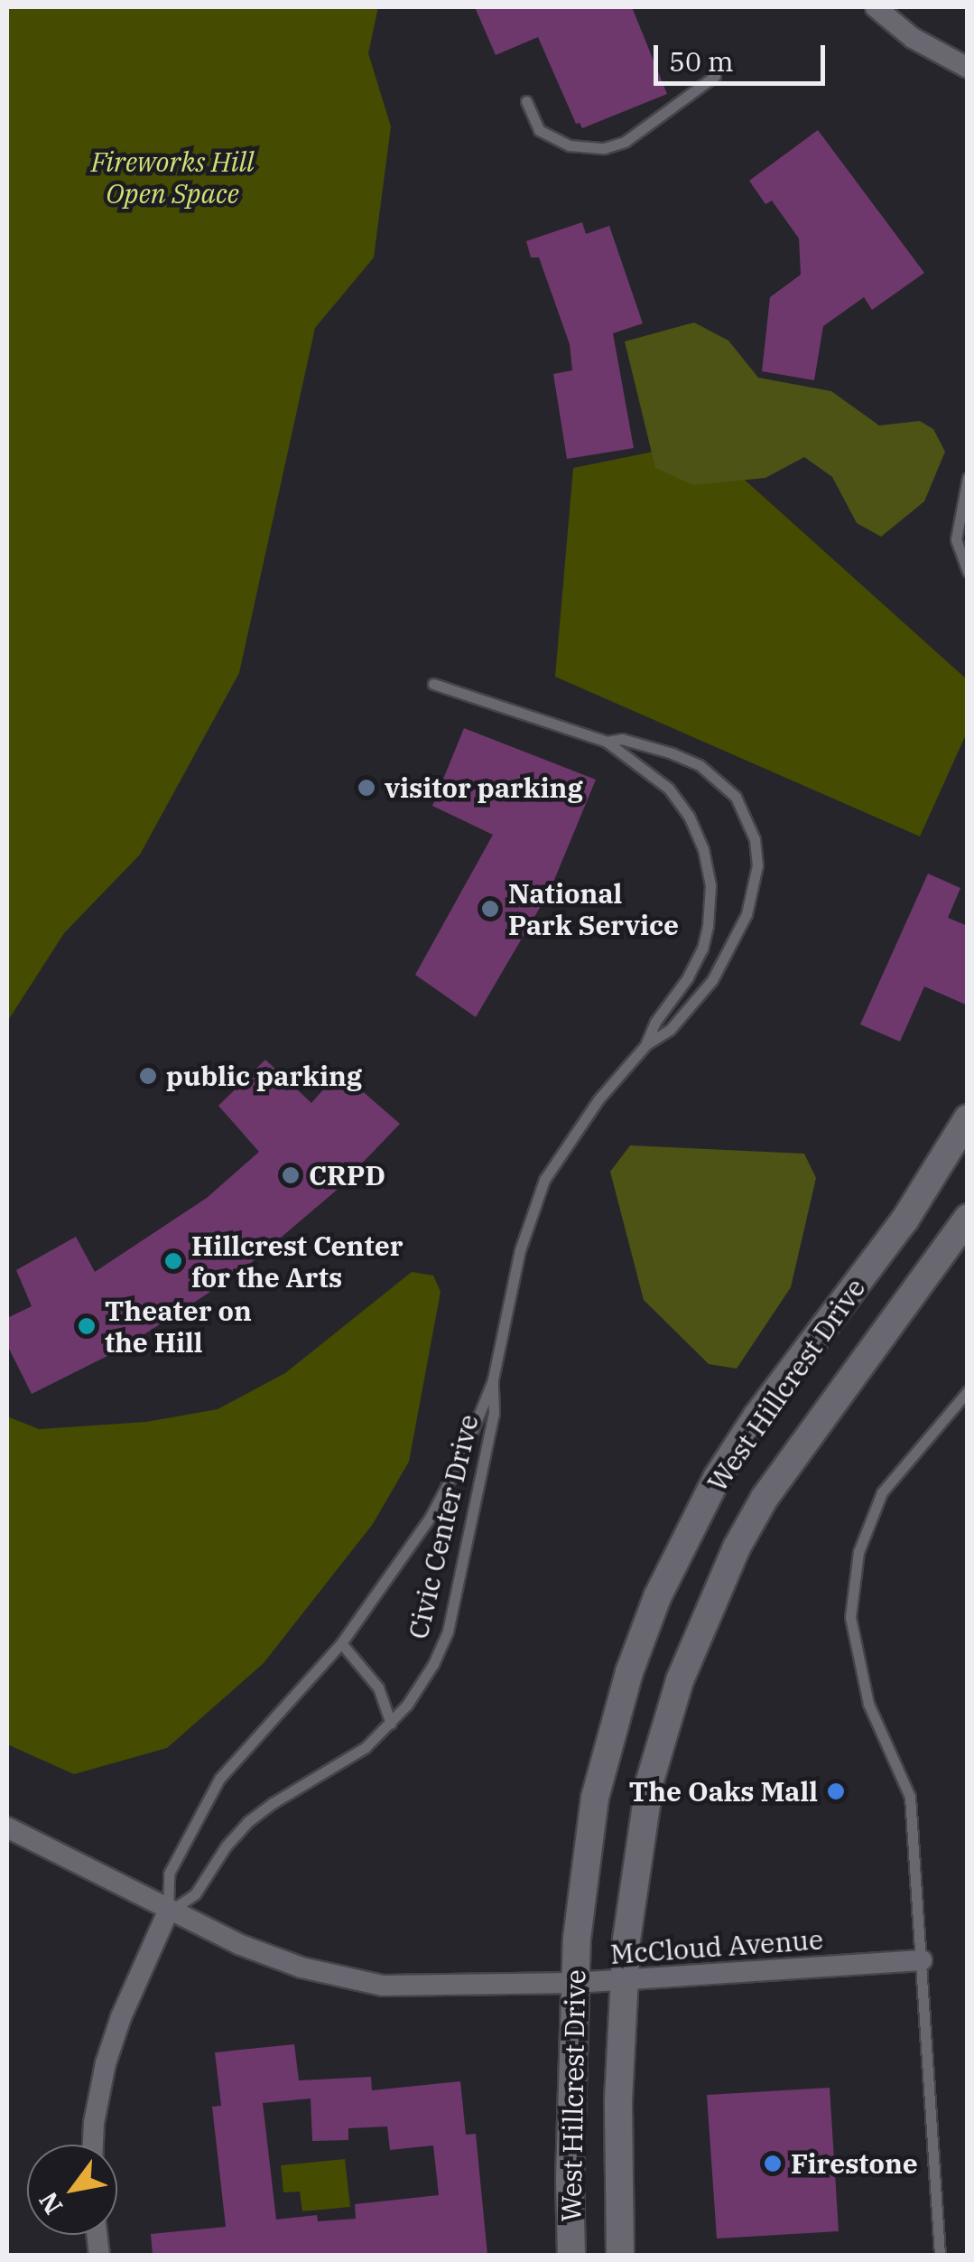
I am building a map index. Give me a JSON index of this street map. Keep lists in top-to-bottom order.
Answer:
{
  "streets": {
    "main road": ["West Hillcrest Drive"],
    "street": ["McCloud Avenue"],
    "lane": ["Civic Center Drive"]
  },
  "crossings": [
    ["West Hillcrest Drive", "McCloud Avenue"],
    ["Civic Center Drive", "McCloud Avenue"]
  ],
  "parks": ["Fireworks Hill Open Space"],
  "places": [
    "visitor parking",
    "National Park Service",
    "public parking",
    "CRPD",
    "Hillcrest Center for the Arts",
    "Theater on the Hill",
    "The Oaks Mall",
    "Firestone"
  ],
  "scale_bar": "50 m",
  "north": "bottom left"
}
